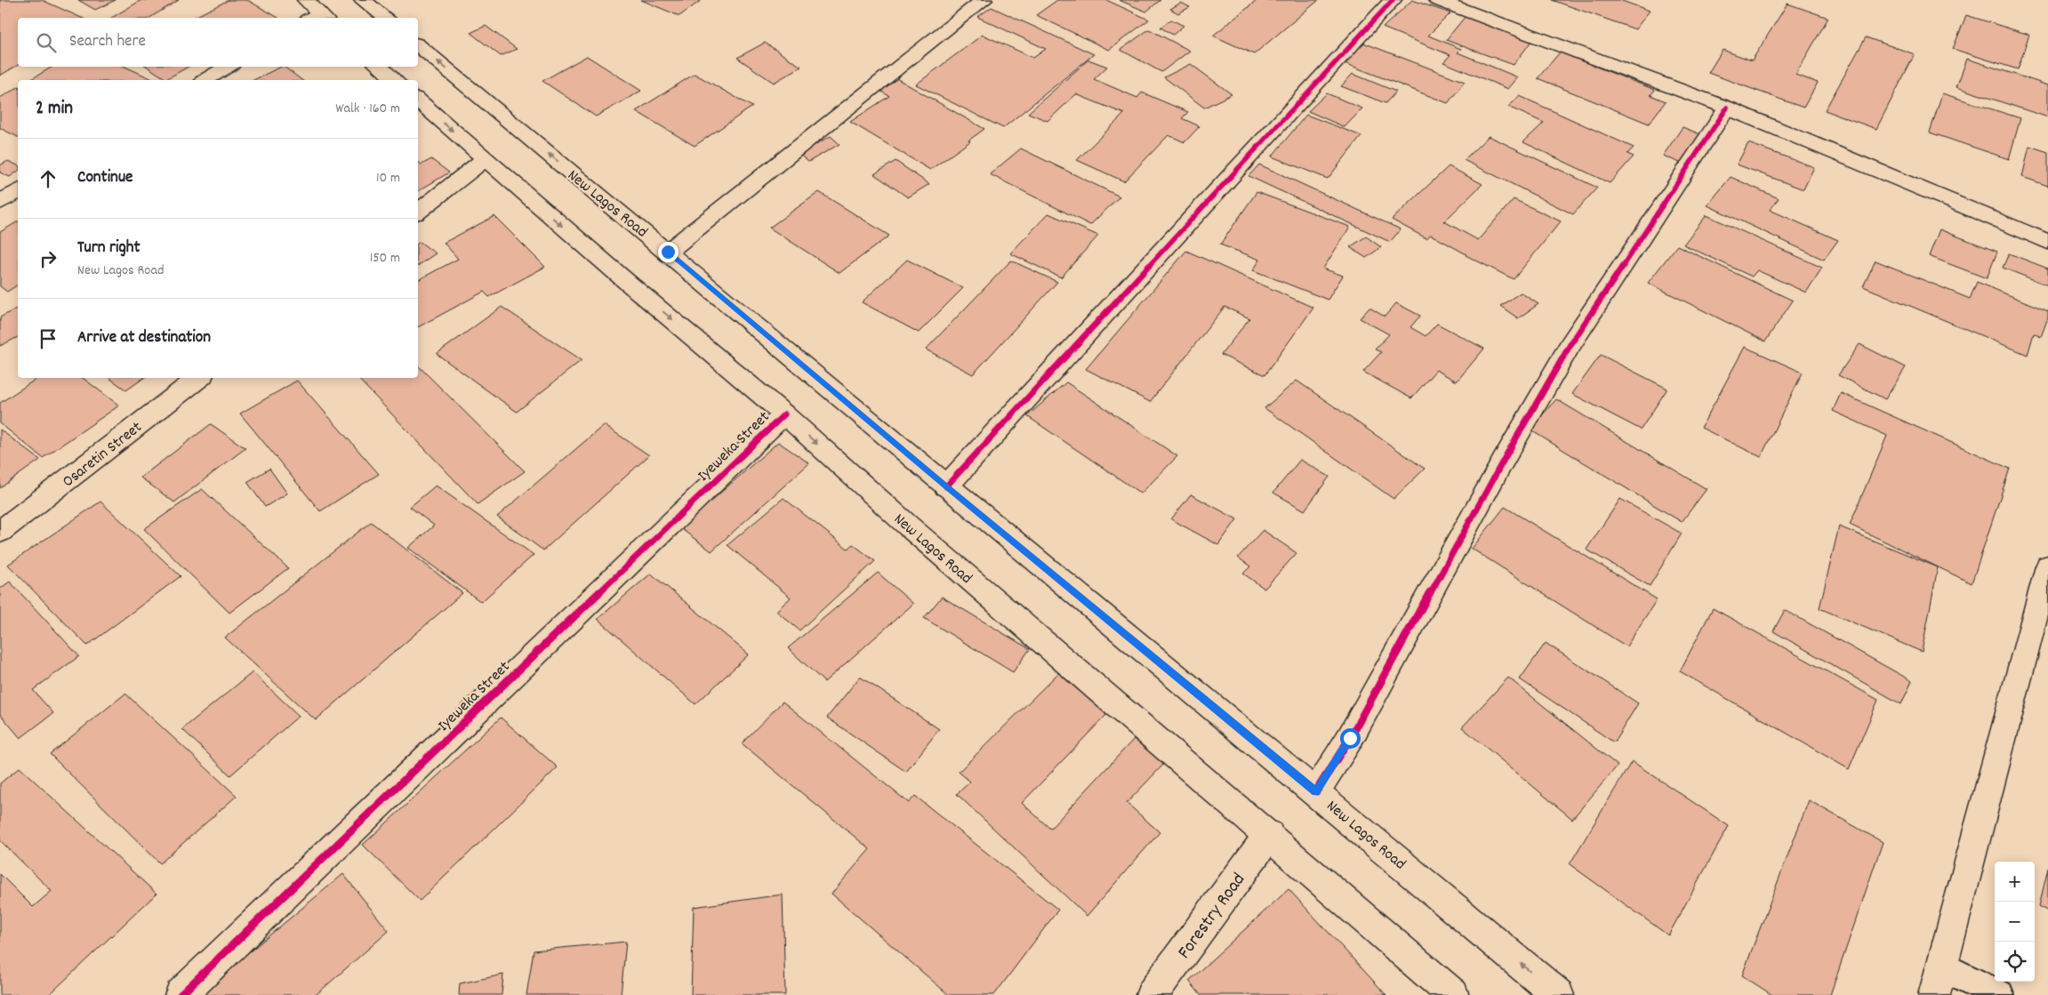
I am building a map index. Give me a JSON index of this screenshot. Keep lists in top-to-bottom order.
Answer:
{
  "streets": {
    "street": [
      "New Lagos Road",
      "Iyeweka Street",
      "Osaretin Street",
      "Forestry Road"
    ]
  },
  "crossings": [
    ["New Lagos Road", "Iyeweka Street"],
    ["New Lagos Road", "Forestry Road"]
  ],
  "page": {
    "search": "Search here",
    "heading": ["2 min", "Walk · 160 m"],
    "list": [
      ["Continue", "10 m"],
      ["Turn right", "New Lagos Road", "150 m"],
      "Arrive at destination"
    ],
    "map_buttons": ["+", "−"]
  }
}
